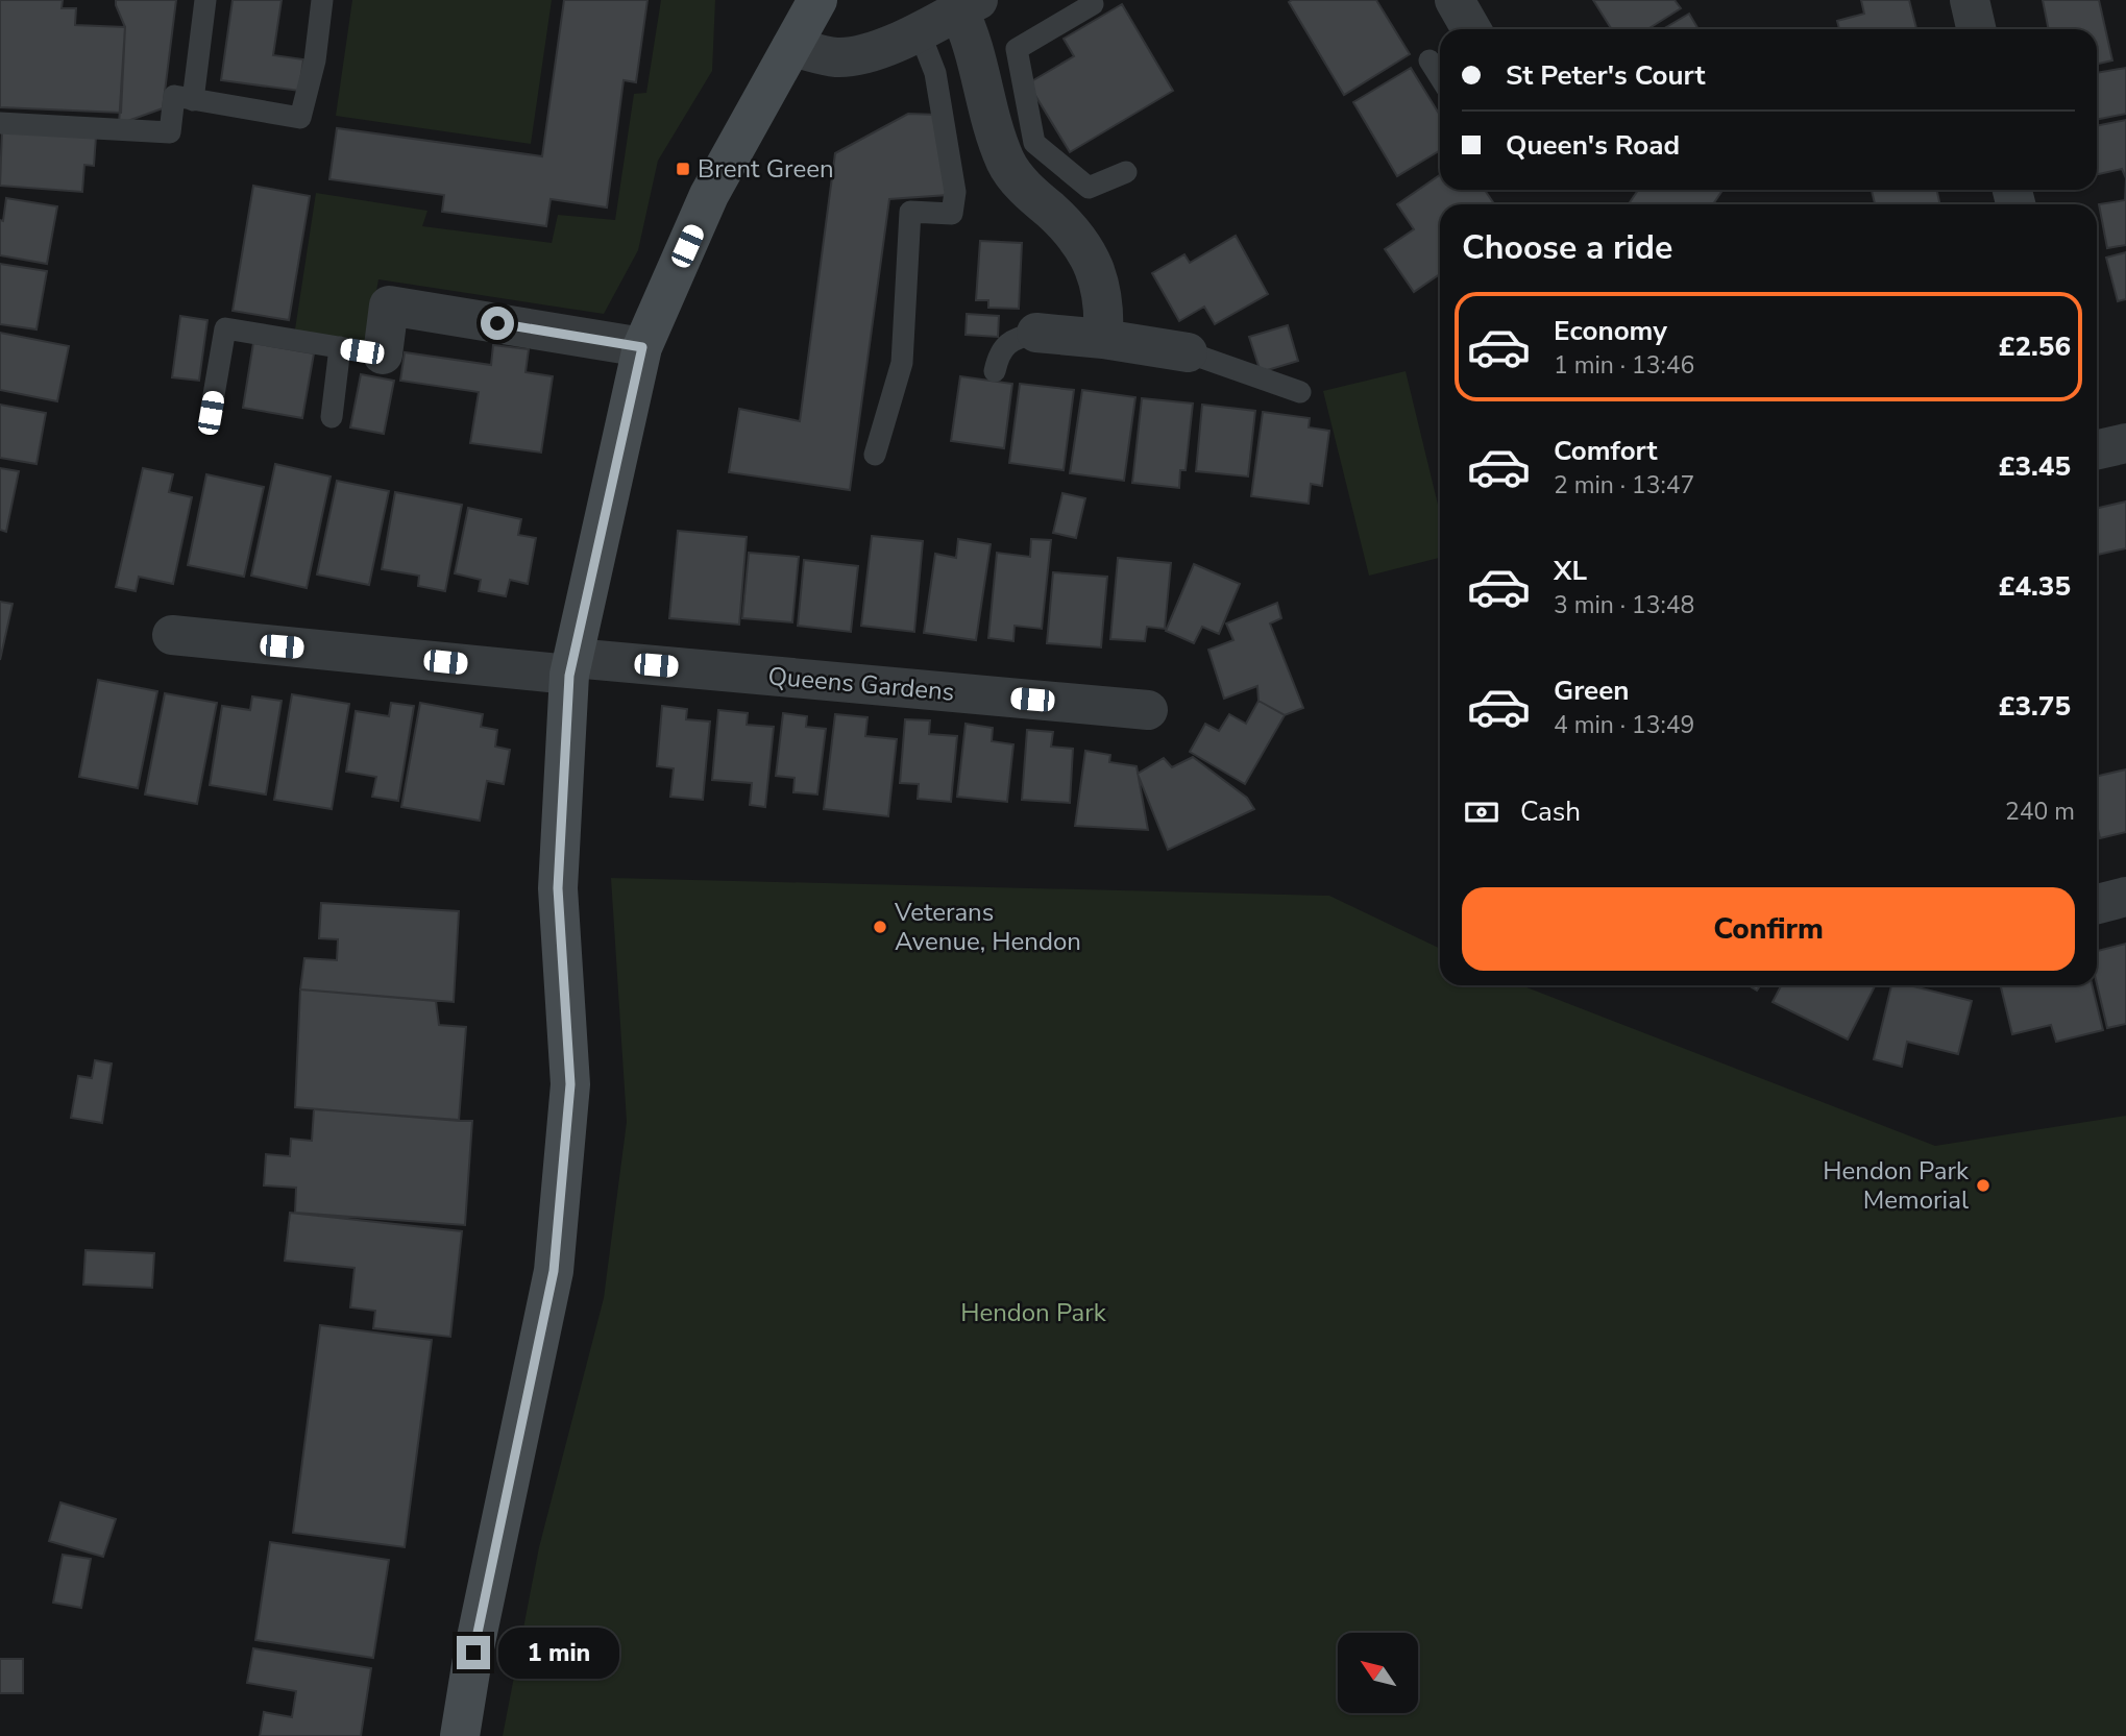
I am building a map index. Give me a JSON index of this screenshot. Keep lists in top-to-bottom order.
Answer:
{
  "streets": {
    "street": ["Queens Gardens"]
  },
  "parks": ["Hendon Park"],
  "places": {
    "transit": ["Brent Green"],
    "other": ["Veterans Avenue, Hendon", "Hendon Park Memorial"]
  },
  "north": "top left",
  "page": {
    "banner": ["St Peter's Court", "Queen's Road"],
    "heading": "Choose a ride",
    "list": [
      {
        "name": "Economy",
        "note": "1 min · 13:46",
        "value": "£2.56"
      },
      {
        "name": "Comfort",
        "note": "2 min · 13:47",
        "value": "£3.45"
      },
      {
        "name": "XL",
        "note": "3 min · 13:48",
        "value": "£4.35"
      },
      {
        "name": "Green",
        "note": "4 min · 13:49",
        "value": "£3.75"
      }
    ],
    "pay": ["Cash", "240 m"],
    "buttons": "Confirm",
    "bubble": "1 min"
  }
}
